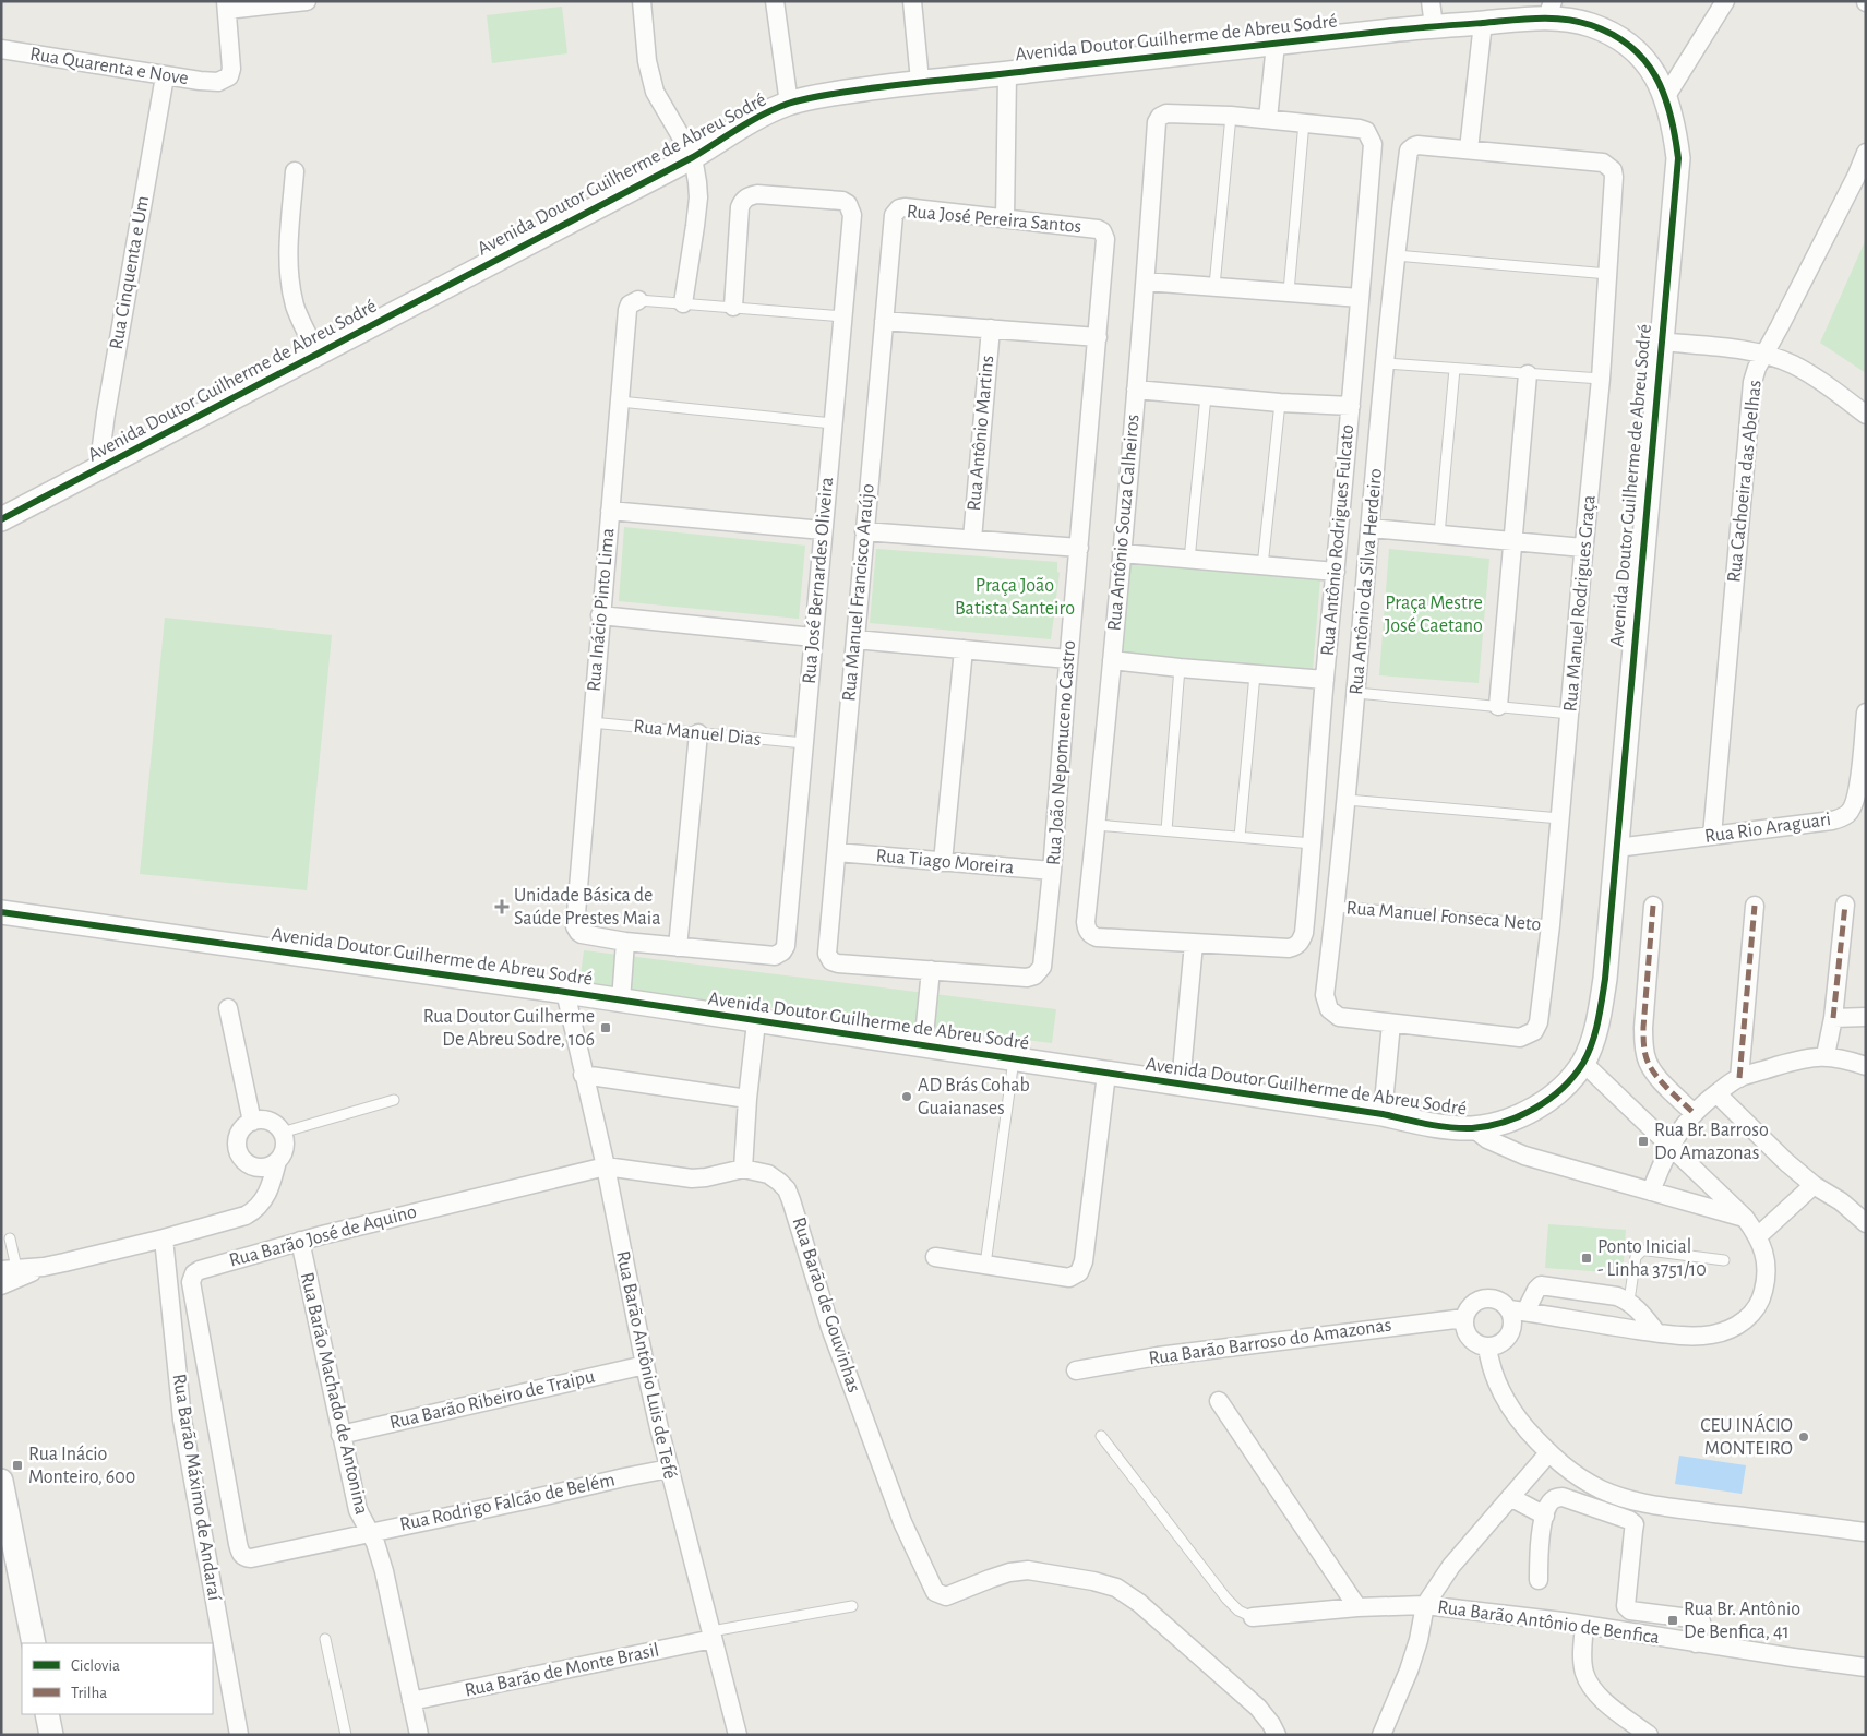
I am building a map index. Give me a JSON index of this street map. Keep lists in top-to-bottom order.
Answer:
{
  "streets": {
    "street": [
      "Avenida Doutor Guilherme de Abreu Sodré",
      "Rua Quarenta e Nove",
      "Rua José Pereira Santos",
      "Rua Cinquenta e Um",
      "Rua Antônio Martins",
      "Rua Cachoeira das Abelhas",
      "Rua Antônio Souza Calheiros",
      "Rua Antônio Rodrigues Fulcato",
      "Rua José Bernardes Oliveira",
      "Rua Antônio da Silva Herdeiro",
      "Rua Manuel Francisco Araújo",
      "Rua Manuel Rodrigues Graça",
      "Rua Inácio Pinto Lima",
      "Rua João Nepomuceno Castro",
      "Rua Rio Araguari",
      "Rua Tiago Moreira",
      "Rua Barão José de Aquino",
      "Rua Barão de Gouvinhas",
      "Rua Barão Barroso do Amazonas",
      "Rua Barão Antônio Luis de Tefé",
      "Rua Barão Machado de Antonina",
      "Rua Barão Ribeiro de Traipu",
      "Rua Barão Máximo de Andaraí",
      "Rua Rodrigo Falcão de Belém",
      "Rua Barão Antônio de Benfica",
      "Rua Barão de Monte Brasil"
    ],
    "lane": ["Rua Manuel Dias", "Rua Manuel Fonseca Neto"]
  },
  "crossings": [
    ["Avenida Doutor Guilherme de Abreu Sodré", "Rua Cinquenta e Um"],
    ["Avenida Doutor Guilherme de Abreu Sodré", "Rua Rio Araguari"],
    ["Avenida Doutor Guilherme de Abreu Sodré", "Rua Barão Antônio Luis de Tefé"],
    ["Rua Quarenta e Nove", "Rua Cinquenta e Um"],
    ["Rua José Pereira Santos", "Rua Manuel Francisco Araújo"],
    ["Rua José Pereira Santos", "Rua João Nepomuceno Castro"],
    ["Rua Cachoeira das Abelhas", "Rua Rio Araguari"],
    ["Rua Antônio Souza Calheiros", "Rua Antônio Rodrigues Fulcato"],
    ["Rua José Bernardes Oliveira", "Rua Manuel Dias"],
    ["Rua Antônio da Silva Herdeiro", "Rua Manuel Rodrigues Graça"],
    ["Rua Antônio da Silva Herdeiro", "Rua Manuel Fonseca Neto"],
    ["Rua Manuel Francisco Araújo", "Rua João Nepomuceno Castro"],
    ["Rua Manuel Francisco Araújo", "Rua Tiago Moreira"],
    ["Rua Manuel Rodrigues Graça", "Rua Manuel Fonseca Neto"],
    ["Rua Inácio Pinto Lima", "Rua Manuel Dias"],
    ["Rua João Nepomuceno Castro", "Rua Tiago Moreira"],
    ["Rua Barão José de Aquino", "Rua Barão de Gouvinhas"],
    ["Rua Barão José de Aquino", "Rua Barão Antônio Luis de Tefé"],
    ["Rua Barão José de Aquino", "Rua Barão Machado de Antonina"],
    ["Rua Barão José de Aquino", "Rua Rodrigo Falcão de Belém"],
    ["Rua Barão Antônio Luis de Tefé", "Rua Barão Ribeiro de Traipu"],
    ["Rua Barão Antônio Luis de Tefé", "Rua Rodrigo Falcão de Belém"],
    ["Rua Barão Antônio Luis de Tefé", "Rua Barão de Monte Brasil"],
    ["Rua Barão Machado de Antonina", "Rua Barão Ribeiro de Traipu"],
    ["Rua Barão Machado de Antonina", "Rua Rodrigo Falcão de Belém"],
    ["Rua Barão Machado de Antonina", "Rua Barão de Monte Brasil"]
  ],
  "parks": ["Praça João Batista Santeiro", "Praça Mestre José Caetano"],
  "places": {
    "health": ["Unidade Básica de Saúde Prestes Maia"],
    "transit": [
      "Rua Doutor Guilherme De Abreu Sodre, 106",
      "Rua Br. Barroso Do Amazonas",
      "Ponto Inicial - Linha 3751/10",
      "Rua Inácio Monteiro, 600",
      "Rua Br. Antônio De Benfica, 41"
    ],
    "other": ["AD Brás Cohab Guaianases", "CEU INÁCIO MONTEIRO"]
  },
  "legend": ["Ciclovia", "Trilha"]
}
